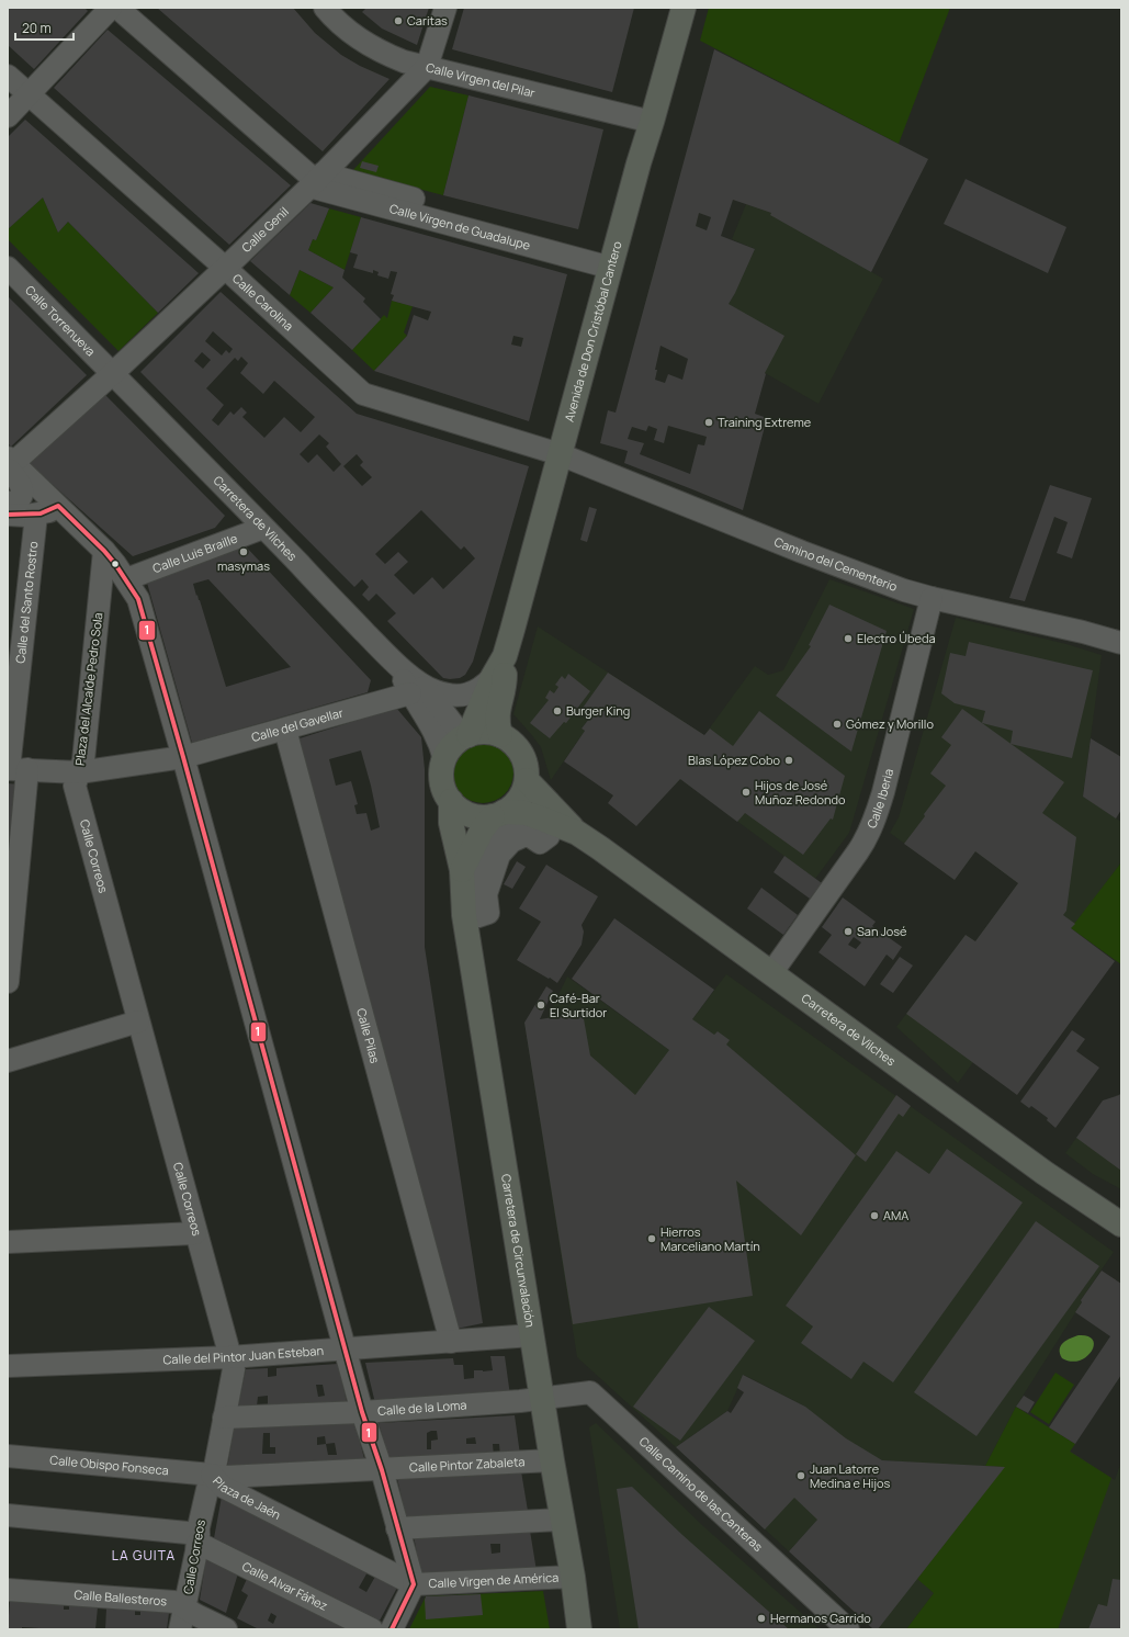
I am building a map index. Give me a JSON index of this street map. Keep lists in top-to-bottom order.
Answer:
{
  "streets": {
    "main road": ["Avenida de Don Cristóbal Cantero", "Carretera de Vilches", "Carretera de Circunvalación"],
    "street": [
      "Calle Virgen del Pilar",
      "Calle Virgen de Guadalupe",
      "Calle Genil",
      "Calle Carolina",
      "Calle Torrenueva",
      "Calle Luis Braille",
      "Camino del Cementerio",
      "Calle del Santo Rostro",
      "Plaza del Alcalde Pedro Sola",
      "Calle del Gavellar",
      "Calle Iberia",
      "Calle Correos",
      "Calle Pilas",
      "Calle del Pintor Juan Esteban",
      "Calle de la Loma",
      "Calle Obispo Fonseca",
      "Calle Pintor Zabaleta",
      "Calle Camino de las Canteras",
      "Plaza de Jaén",
      "Calle Virgen de América",
      "Calle Alvar Fáñez",
      "Calle Ballesteros"
    ]
  },
  "crossings": [
    ["Calle Virgen del Pilar", "Calle Genil"],
    ["Calle Virgen del Pilar", "Avenida de Don Cristóbal Cantero"],
    ["Calle Virgen de Guadalupe", "Calle Genil"],
    ["Calle Virgen de Guadalupe", "Avenida de Don Cristóbal Cantero"],
    ["Calle Genil", "Calle Carolina"],
    ["Calle Genil", "Calle Torrenueva"],
    ["Calle Genil", "Carretera de Vilches"],
    ["Calle Carolina", "Avenida de Don Cristóbal Cantero"],
    ["Calle Carolina", "Camino del Cementerio"],
    ["Calle Torrenueva", "Carretera de Vilches"],
    ["Avenida de Don Cristóbal Cantero", "Carretera de Vilches"],
    ["Avenida de Don Cristóbal Cantero", "Camino del Cementerio"],
    ["Avenida de Don Cristóbal Cantero", "Carretera de Circunvalación"],
    ["Carretera de Vilches", "Calle Luis Braille"],
    ["Carretera de Vilches", "Calle del Gavellar"],
    ["Carretera de Vilches", "Calle Iberia"],
    ["Carretera de Vilches", "Carretera de Circunvalación"],
    ["Camino del Cementerio", "Calle Iberia"],
    ["Plaza del Alcalde Pedro Sola", "Calle del Gavellar"],
    ["Plaza del Alcalde Pedro Sola", "Calle Correos"],
    ["Calle del Gavellar", "Calle Pilas"],
    ["Calle Correos", "Calle del Pintor Juan Esteban"],
    ["Calle Correos", "Calle de la Loma"],
    ["Calle Correos", "Calle Obispo Fonseca"],
    ["Calle Correos", "Plaza de Jaén"],
    ["Calle Correos", "Calle Alvar Fáñez"],
    ["Calle Correos", "Calle Ballesteros"],
    ["Calle Pilas", "Calle del Pintor Juan Esteban"],
    ["Carretera de Circunvalación", "Calle del Pintor Juan Esteban"],
    ["Carretera de Circunvalación", "Calle de la Loma"],
    ["Carretera de Circunvalación", "Calle Pintor Zabaleta"],
    ["Carretera de Circunvalación", "Calle Camino de las Canteras"],
    ["Carretera de Circunvalación", "Calle Virgen de América"],
    ["Calle de la Loma", "Calle Camino de las Canteras"],
    ["Calle Obispo Fonseca", "Plaza de Jaén"],
    ["Calle Pintor Zabaleta", "Plaza de Jaén"],
    ["Plaza de Jaén", "Calle Virgen de América"]
  ],
  "districts": ["LA GUITA"],
  "places": [
    "Caritas",
    "Training Extreme",
    "masymas",
    "Electro Úbeda",
    "Burger King",
    "Gómez y Morillo",
    "Blas López Cobo",
    "Hijos de José Muñoz Redondo",
    "San José",
    "Café-Bar El Surtidor",
    "AMA",
    "Hierros Marceliano Martín",
    "Juan Latorre Medina e Hijos",
    "Hermanos Garrido"
  ],
  "lines": ["transit line 1"],
  "scale_bar": "20 m"
}
